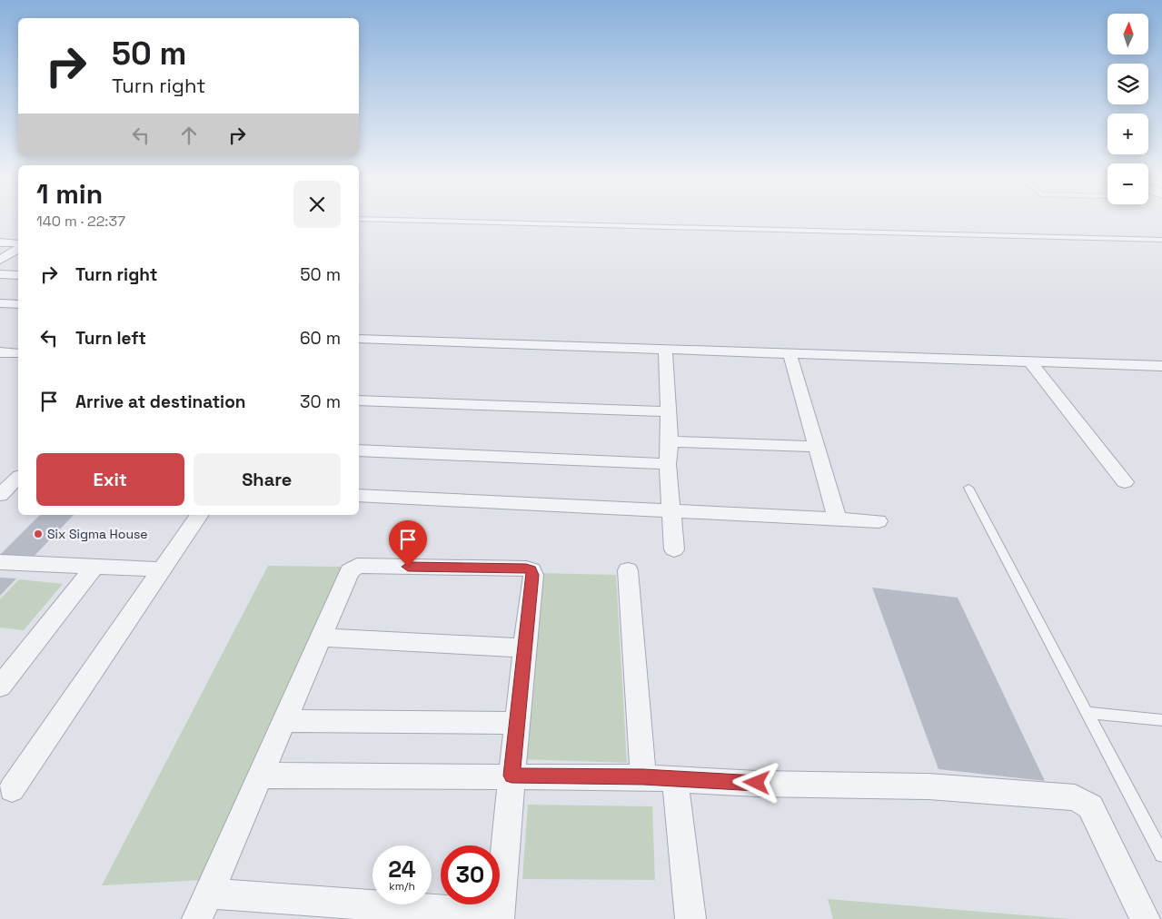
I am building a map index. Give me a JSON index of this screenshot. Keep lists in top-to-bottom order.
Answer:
{
  "places": ["Six Sigma House"],
  "north": "top",
  "page": {
    "map_buttons": ["+", "−"],
    "turn": ["50 m", "Turn right"],
    "heading": ["1 min", "140 m · 22:37"],
    "list": [
      {
        "name": "Turn right",
        "value": "50 m"
      },
      {
        "name": "Turn left",
        "value": "60 m"
      },
      {
        "name": "Arrive at destination",
        "value": "30 m"
      }
    ],
    "buttons": ["Exit", "Share"],
    "speed": "24 km/h",
    "limit": "30"
  }
}
